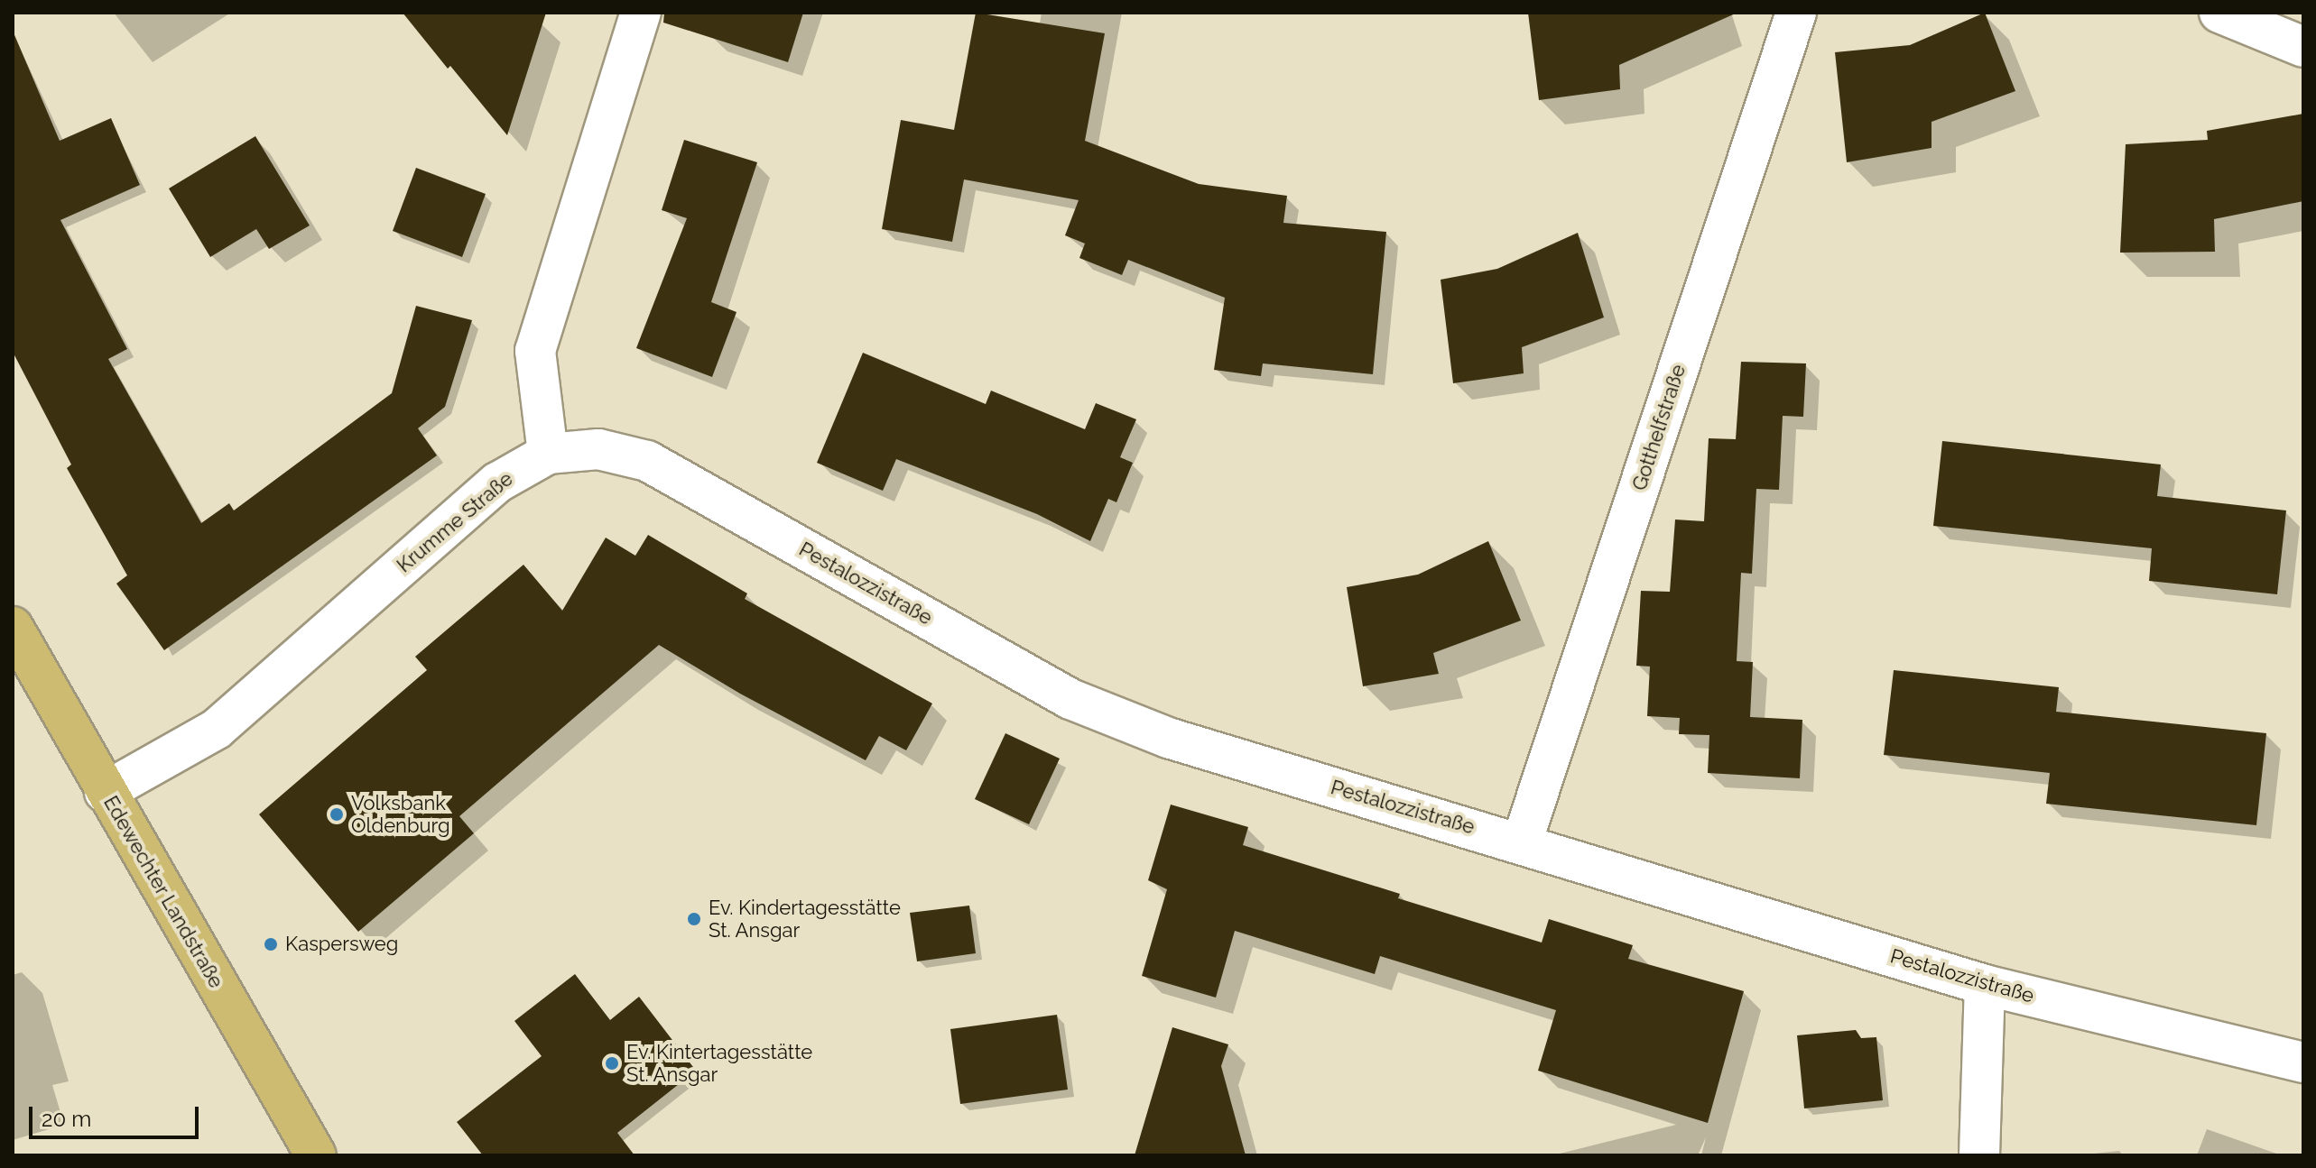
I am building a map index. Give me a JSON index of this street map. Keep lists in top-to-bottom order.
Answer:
{
  "streets": {
    "main road": ["Edewechter Landstraße"],
    "street": ["Gotthelfstraße", "Krumme Straße", "Pestalozzistraße"]
  },
  "crossings": [
    ["Gotthelfstraße", "Pestalozzistraße"],
    ["Krumme Straße", "Pestalozzistraße"],
    ["Krumme Straße", "Edewechter Landstraße"]
  ],
  "places": [
    "Volksbank Oldenburg",
    "Ev. Kindertagesstätte St. Ansgar",
    "Kaspersweg",
    "Ev. Kintertagesstätte St. Ansgar"
  ],
  "scale_bar": "20 m"
}
